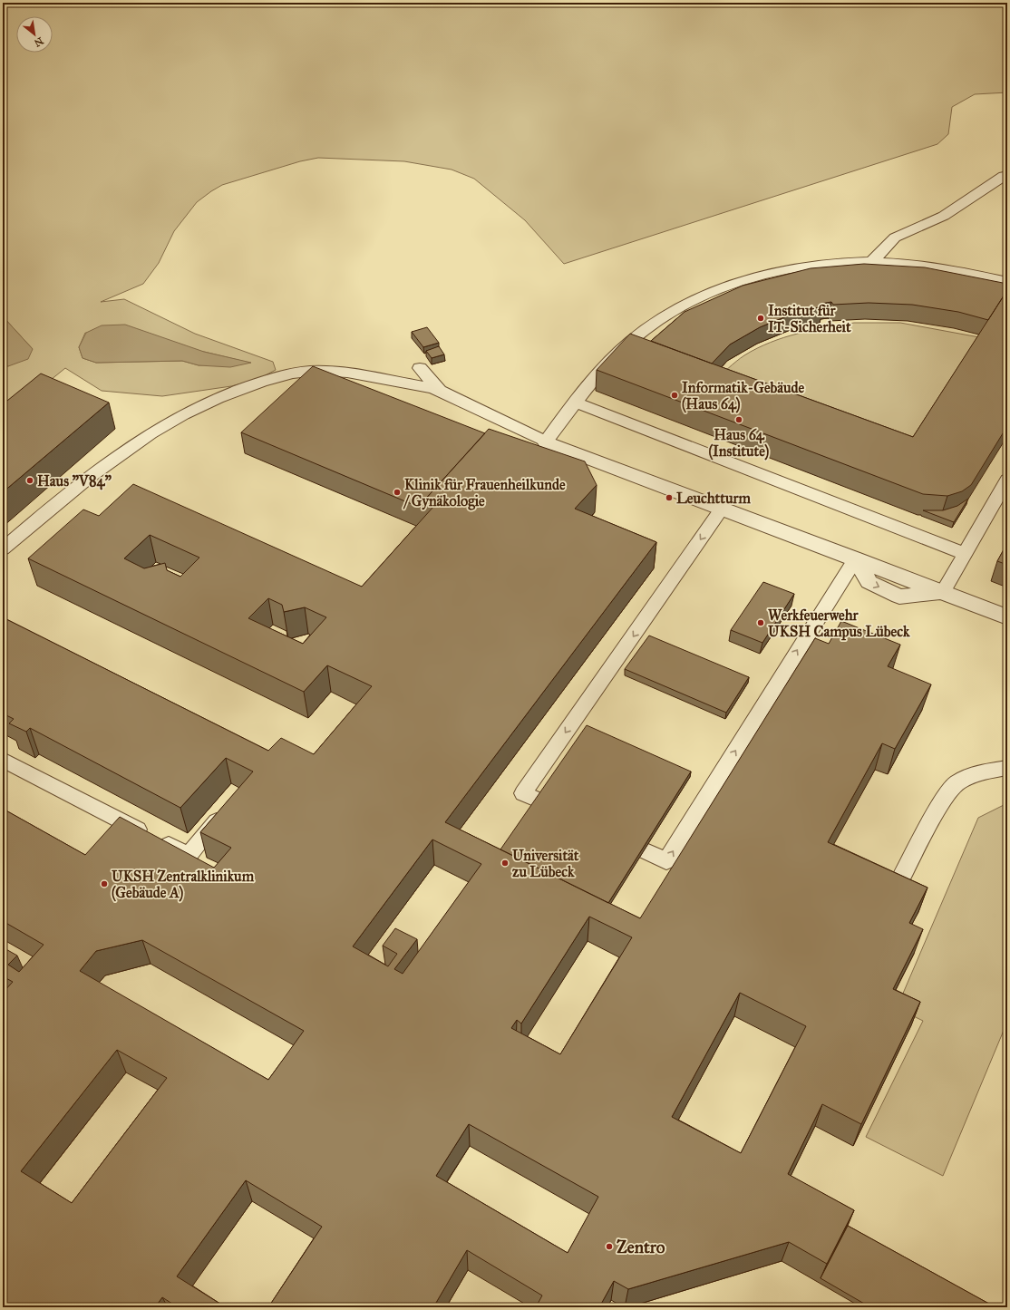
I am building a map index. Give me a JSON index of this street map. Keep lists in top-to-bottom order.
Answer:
{
  "places": [
    "Institut für IT-Sicherheit",
    "Informatik-Gebäude (Haus 64)",
    "Haus 64 (Institute)",
    "Haus \"V84\"",
    "Klinik für Frauenheilkunde / Gynäkologie",
    "Leuchtturm",
    "Werkfeuerwehr UKSH Campus Lübeck",
    "Universität zu Lübeck",
    "UKSH Zentralklinikum (Gebäude A)",
    "Zentro"
  ],
  "north": "bottom right"
}
